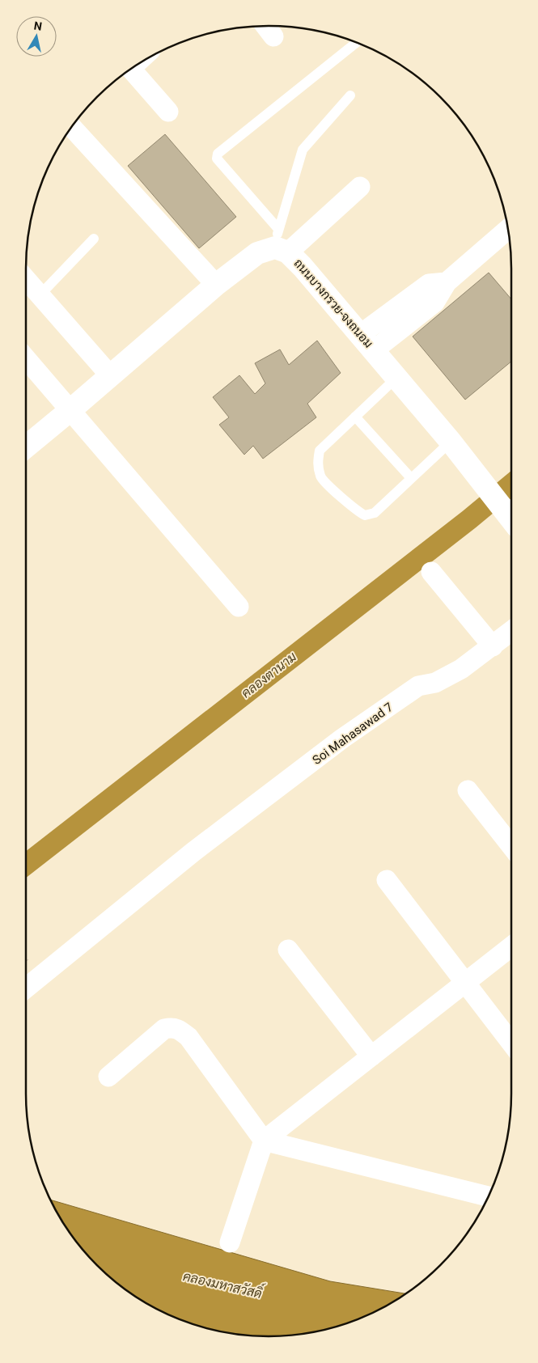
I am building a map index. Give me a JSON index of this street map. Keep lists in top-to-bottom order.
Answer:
{
  "streets": {
    "street": ["ถนนบางกรวย-จงถนอม", "Soi Mahasawad 7"]
  },
  "water": ["คลองตานาม", "คลองมหาสวัสดิ์"],
  "north": "top"
}
